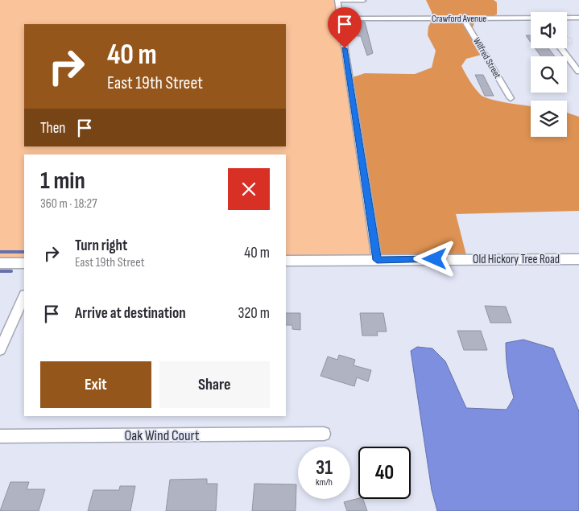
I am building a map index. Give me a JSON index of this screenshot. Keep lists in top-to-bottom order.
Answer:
{
  "streets": {
    "street": [
      "Crawford Avenue",
      "Wilfred Street",
      "Old Hickory Tree Road",
      "Oak Wind Court"
    ]
  },
  "crossings": [
    ["Crawford Avenue", "Wilfred Street"]
  ],
  "page": {
    "turn": ["40 m", "East 19th Street"],
    "then": "Then",
    "heading": ["1 min", "360 m · 18:27"],
    "list": [
      {
        "name": "Turn right",
        "note": "East 19th Street",
        "value": "40 m"
      },
      {
        "name": "Arrive at destination",
        "value": "320 m"
      }
    ],
    "buttons": ["Exit", "Share"],
    "speed": "31 km/h",
    "limit": "40"
  }
}
